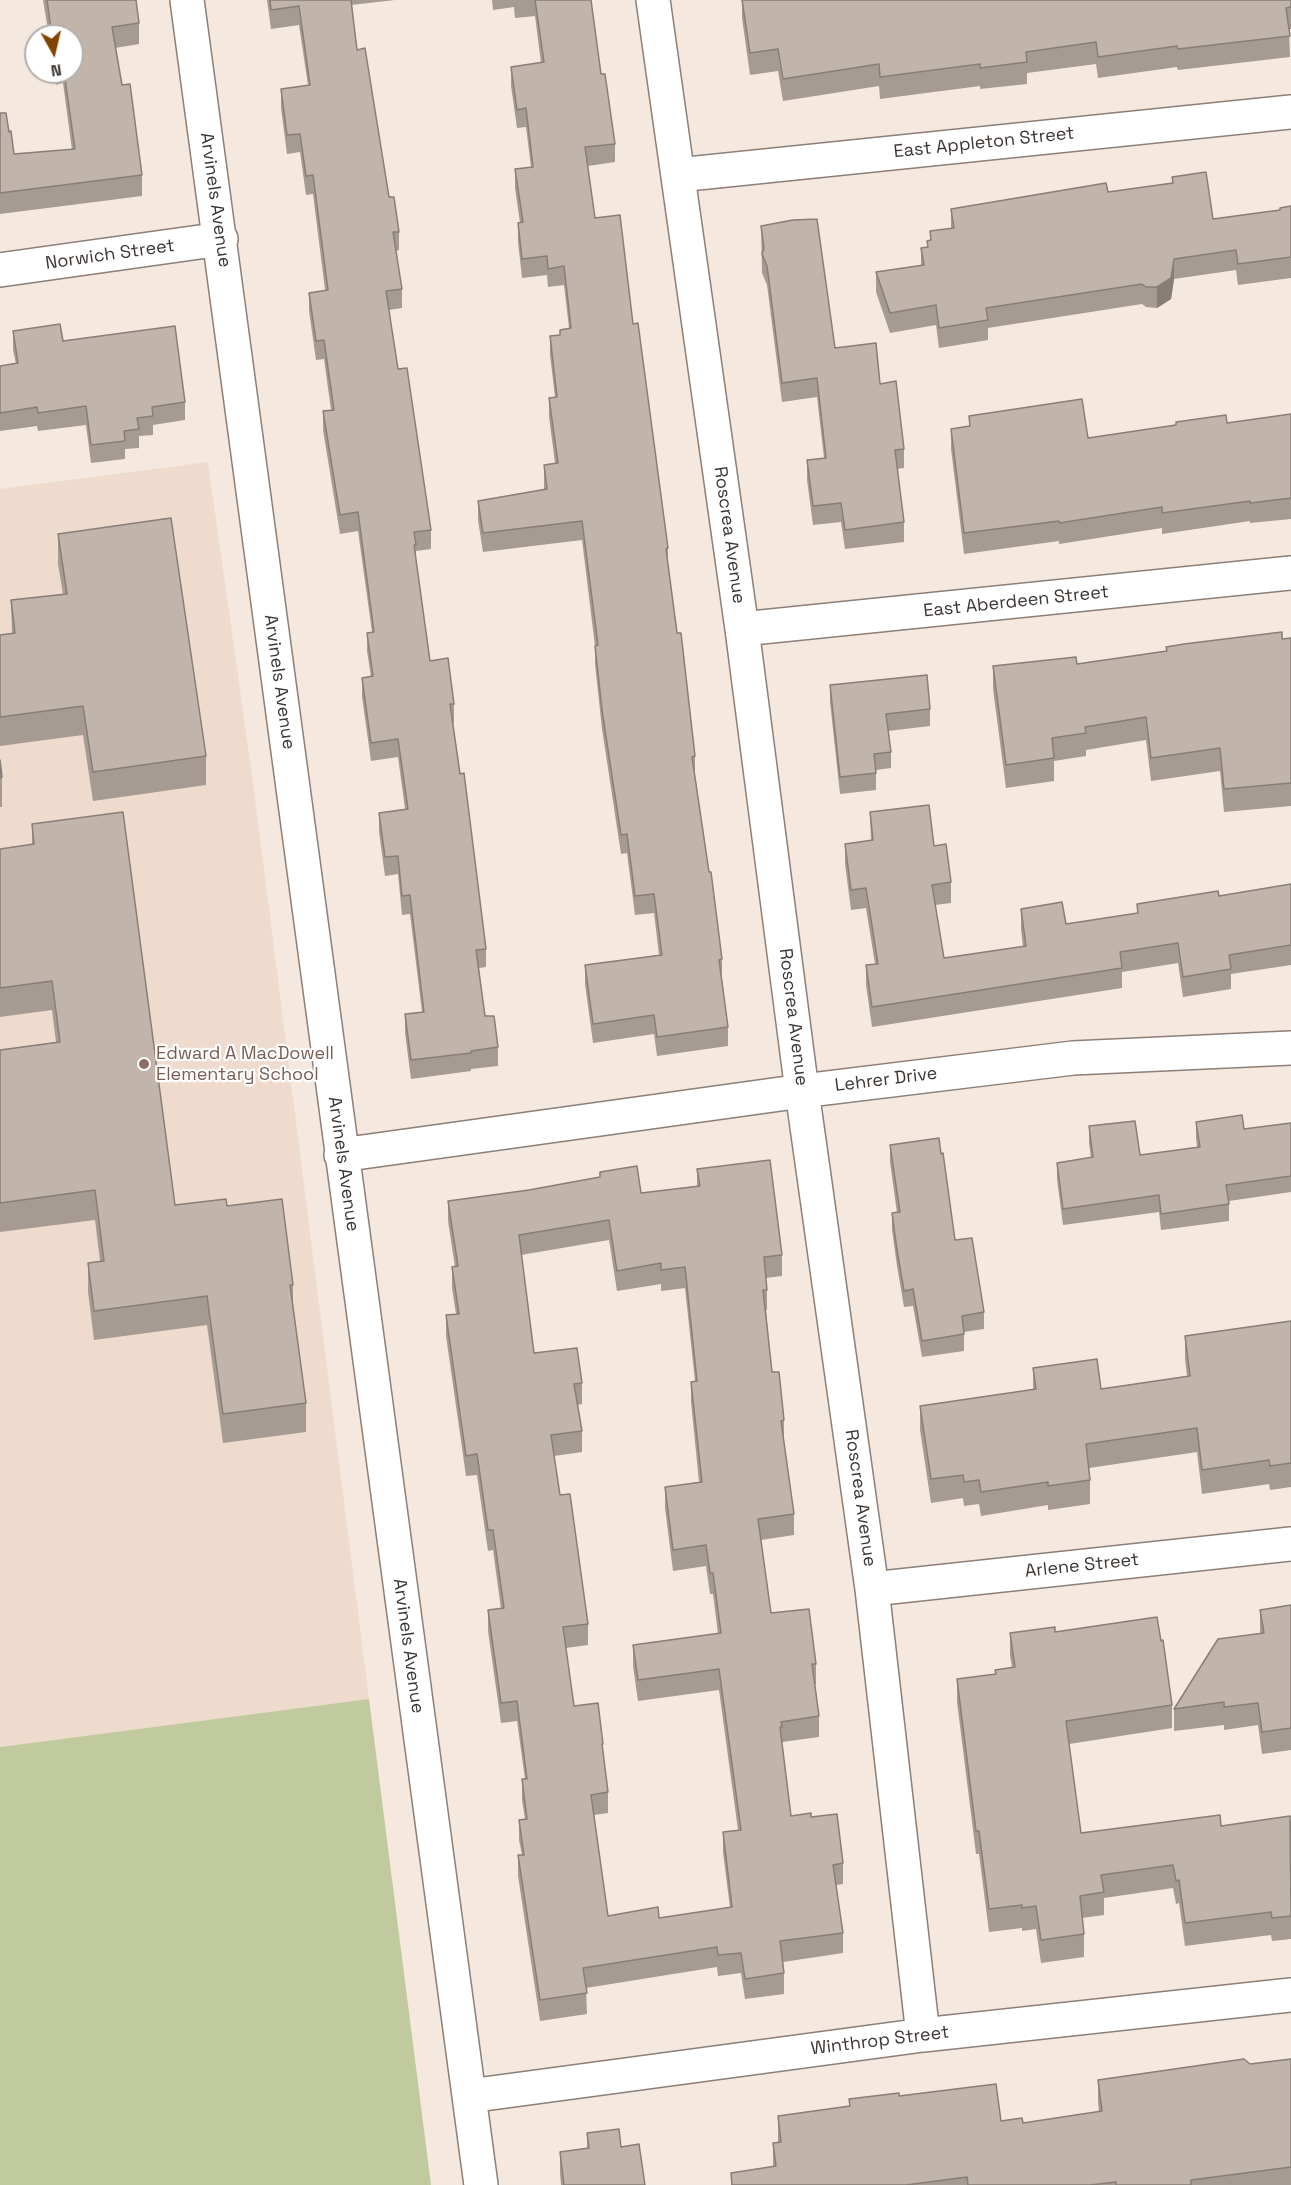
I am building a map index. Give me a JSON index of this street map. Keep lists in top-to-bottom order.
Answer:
{
  "streets": {
    "street": [
      "East Appleton Street",
      "Arvinels Avenue",
      "Norwich Street",
      "Roscrea Avenue",
      "East Aberdeen Street",
      "Lehrer Drive",
      "Arlene Street",
      "Winthrop Street"
    ]
  },
  "crossings": [
    ["East Appleton Street", "Roscrea Avenue"],
    ["Arvinels Avenue", "Norwich Street"],
    ["Arvinels Avenue", "Lehrer Drive"],
    ["Arvinels Avenue", "Winthrop Street"],
    ["Roscrea Avenue", "East Aberdeen Street"],
    ["Roscrea Avenue", "Lehrer Drive"],
    ["Roscrea Avenue", "Arlene Street"],
    ["Roscrea Avenue", "Winthrop Street"]
  ],
  "places": ["Edward A MacDowell Elementary School"],
  "north": "bottom"
}
